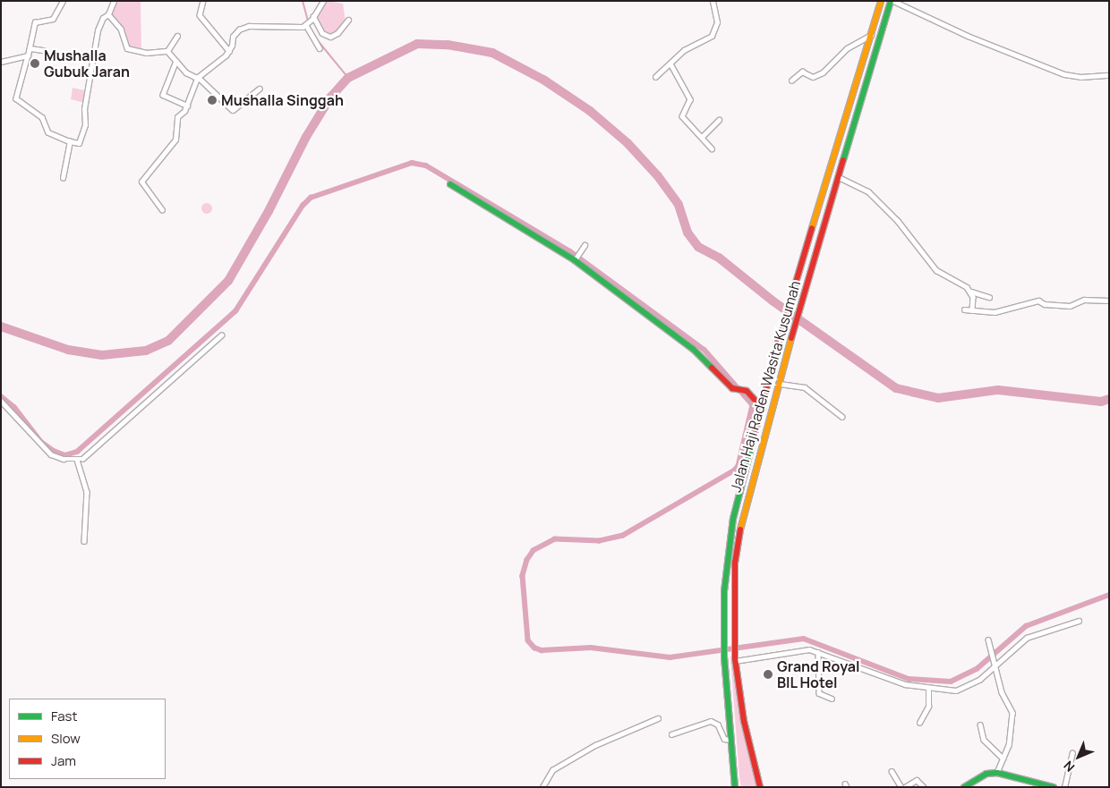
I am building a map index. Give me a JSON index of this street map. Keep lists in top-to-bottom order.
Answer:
{
  "streets": {
    "main road": ["Jalan Haji Raden Wasita Kusumah"]
  },
  "places": ["Mushalla Gubuk Jaran", "Mushalla Singgah", "Grand Royal BIL Hotel"],
  "legend": ["Fast", "Slow", "Jam"],
  "north": "bottom left"
}
